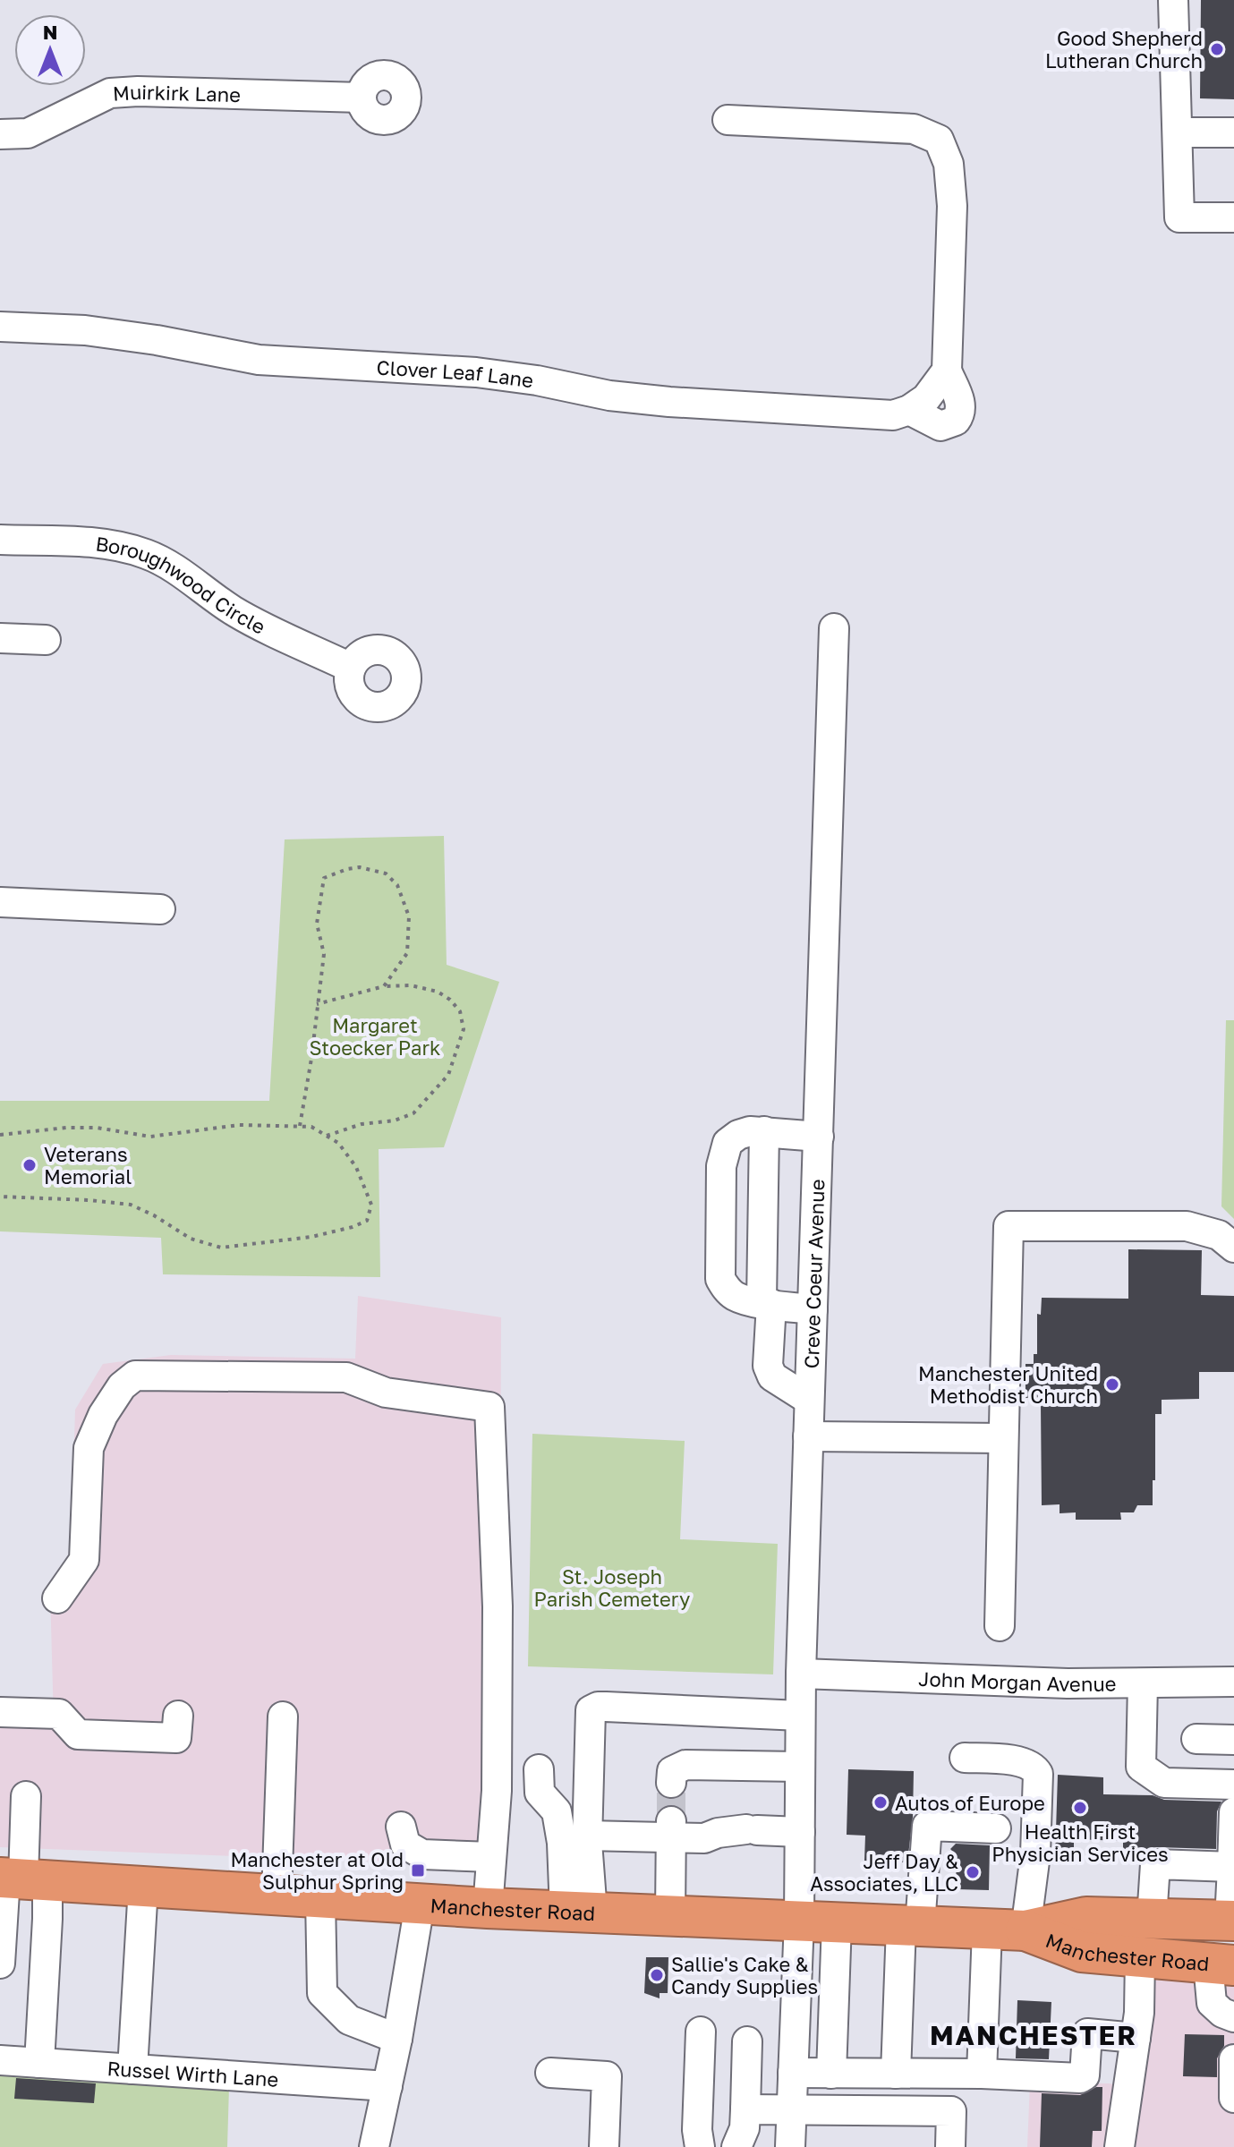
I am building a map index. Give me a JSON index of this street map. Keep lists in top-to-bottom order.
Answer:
{
  "streets": {
    "highway": ["Manchester Road"],
    "street": [
      "Muirkirk Lane",
      "Clover Leaf Lane",
      "Boroughwood Circle",
      "Creve Coeur Avenue",
      "John Morgan Avenue",
      "Russel Wirth Lane"
    ]
  },
  "crossings": [
    ["Creve Coeur Avenue", "John Morgan Avenue"],
    ["Creve Coeur Avenue", "Manchester Road"]
  ],
  "districts": ["MANCHESTER"],
  "parks": ["Margaret Stoecker Park", "St. Joseph Parish Cemetery"],
  "places": {
    "other": [
      "Good Shepherd Lutheran Church",
      "Veterans Memorial",
      "Manchester United Methodist Church",
      "Autos of Europe",
      "Health First Physician Services",
      "Jeff Day & Associates, LLC",
      "Sallie's Cake & Candy Supplies"
    ],
    "transit": ["Manchester at Old Sulphur Spring"]
  },
  "north": "top"
}
